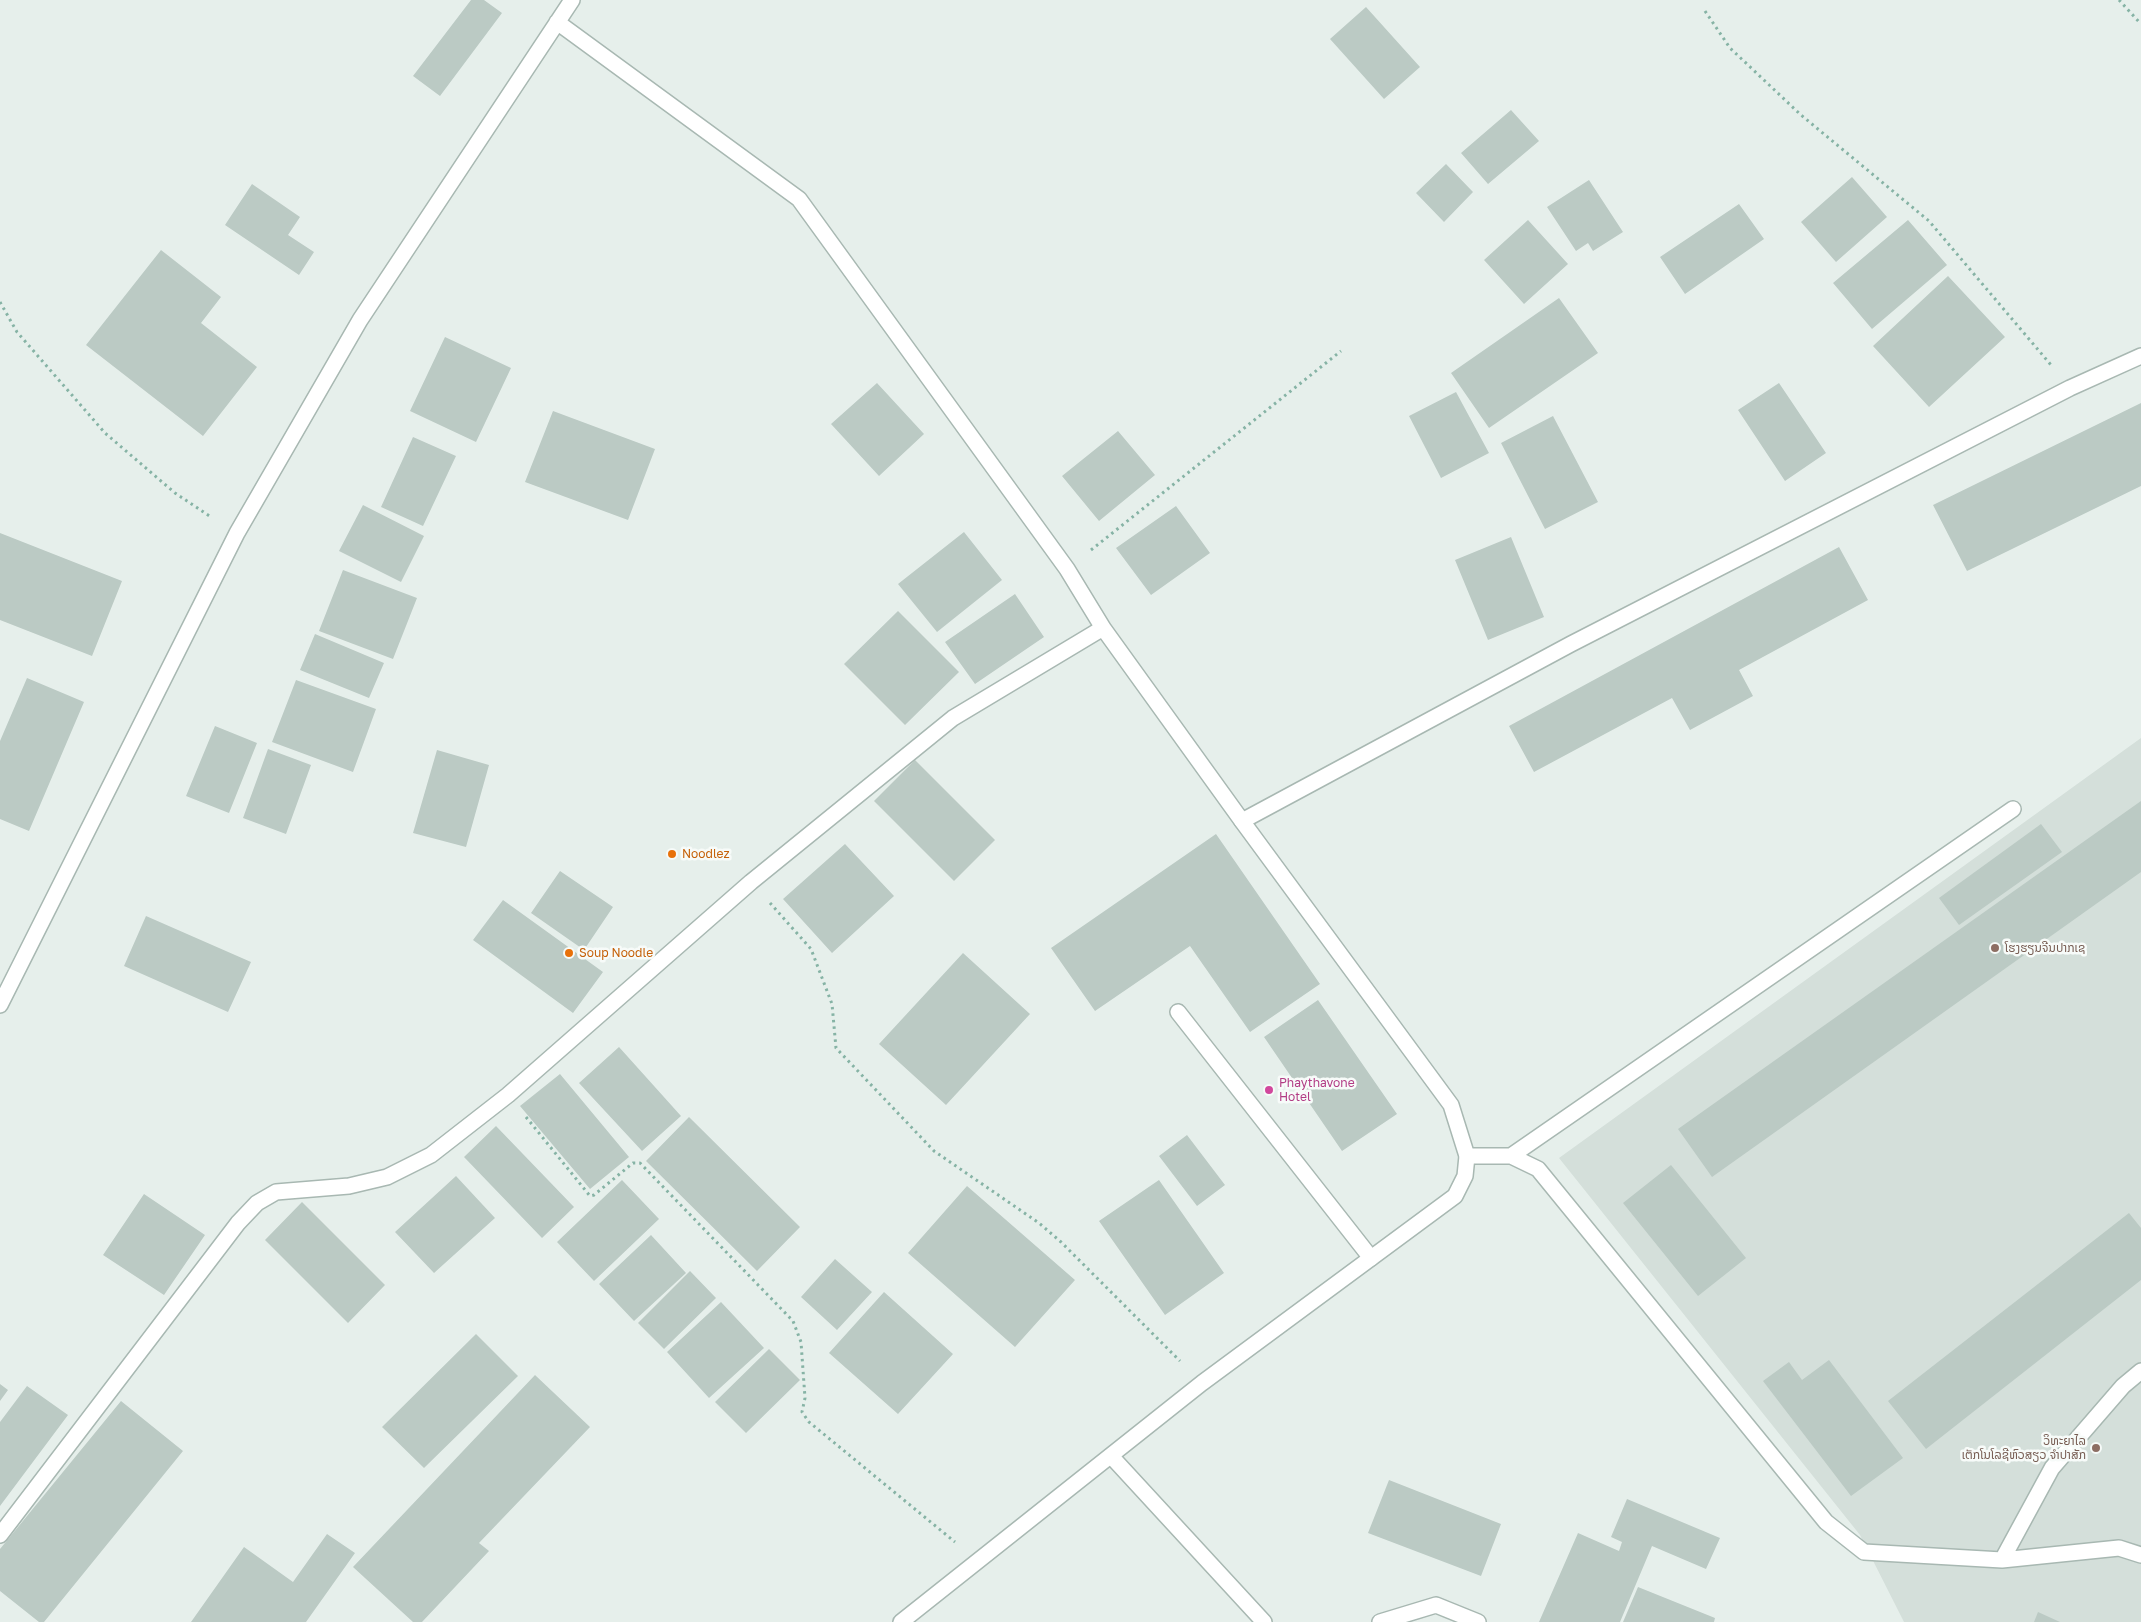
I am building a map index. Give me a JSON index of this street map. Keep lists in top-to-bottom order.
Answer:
{
  "places": [
    "Noodlez",
    "ໂຮງຮຽນຈີນປາກເຊ",
    "Soup Noodle",
    "Phaythavone Hotel",
    "ວິທະຍາໄລ ເຕັກໂນໂລຊີຫົວສຽວ ຈຳປາສັກ"
  ]
}
